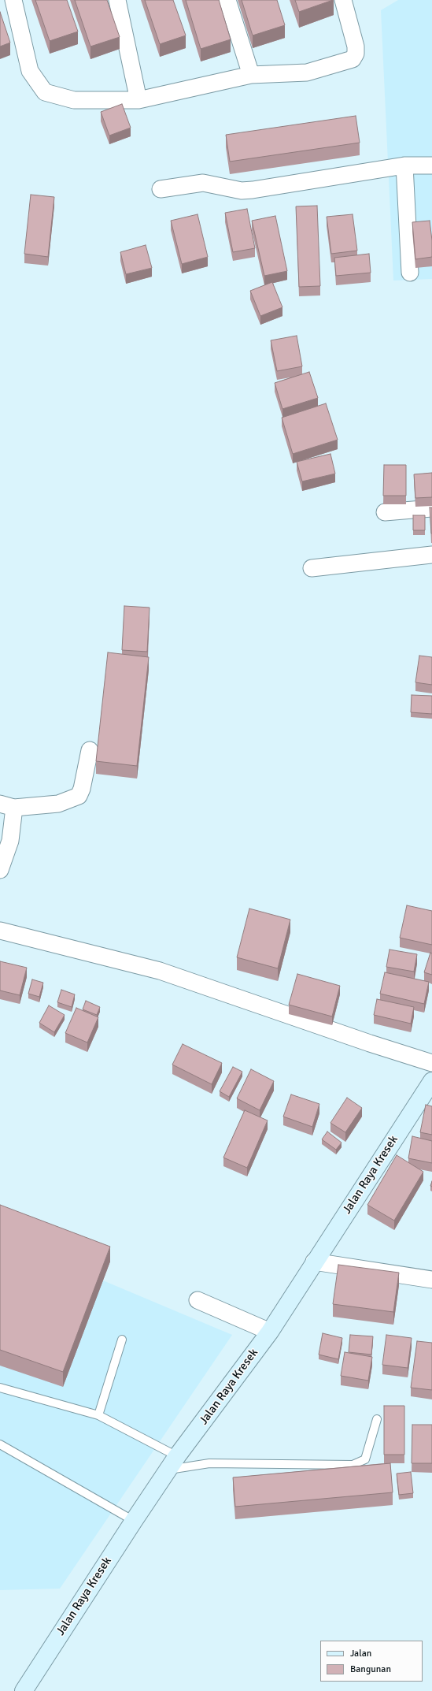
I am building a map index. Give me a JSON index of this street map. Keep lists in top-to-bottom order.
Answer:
{
  "streets": {
    "main road": ["Jalan Raya Kresek"]
  },
  "legend": ["Jalan", "Bangunan"]
}
